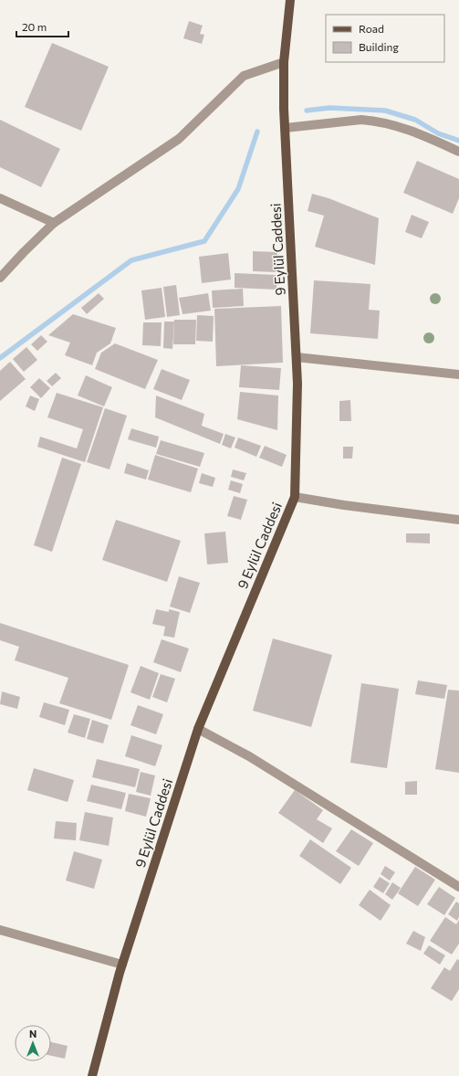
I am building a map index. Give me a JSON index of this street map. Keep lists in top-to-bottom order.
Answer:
{
  "streets": {
    "main road": ["9 Eylül Caddesi"]
  },
  "legend": ["Road", "Building"],
  "scale_bar": "20 m",
  "north": "top"
}
